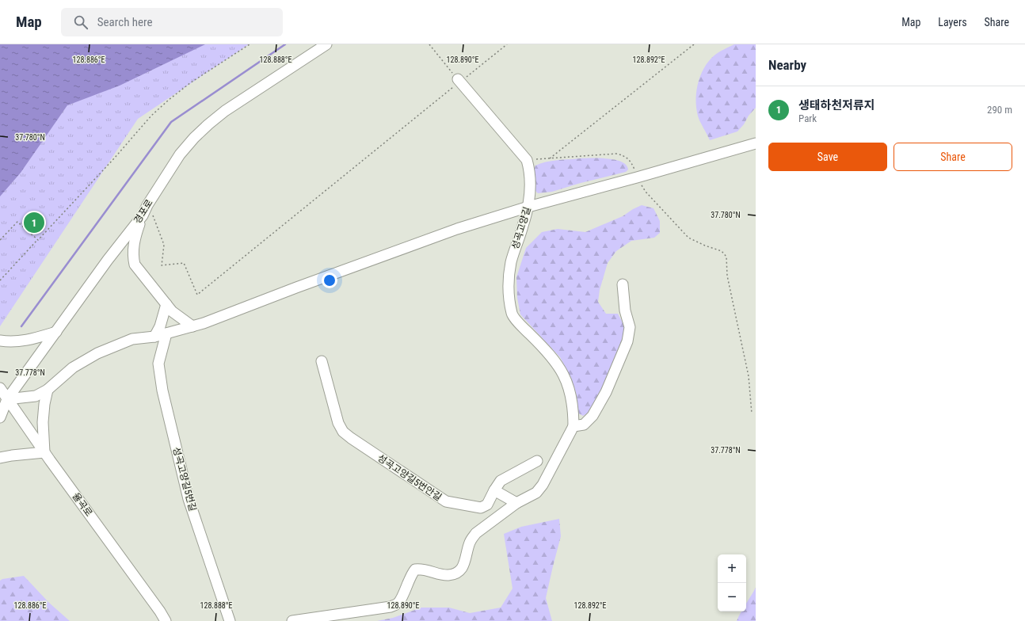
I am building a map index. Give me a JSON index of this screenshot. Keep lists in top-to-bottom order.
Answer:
{
  "streets": {
    "street": [
      "경포로",
      "성곡고양길",
      "성곡고양길5번안길",
      "성곡고양길5번길",
      "율곡로"
    ]
  },
  "crossings": [
    ["경포로", "율곡로"]
  ],
  "page": {
    "header": "Map",
    "search": "Search here",
    "nav": ["Map", "Layers", "Share"],
    "heading": "Nearby",
    "list": [
      {
        "mark": "1",
        "name": "생태하천저류지",
        "note": "Park",
        "value": "290 m"
      }
    ],
    "buttons": ["Save", "Share"],
    "pins": "1",
    "map_buttons": ["+", "−"]
  },
  "coordinates": [
    "128.886°E",
    "128.888°E",
    "128.890°E",
    "128.892°E",
    "37.780°N",
    "37.778°N"
  ]
}
